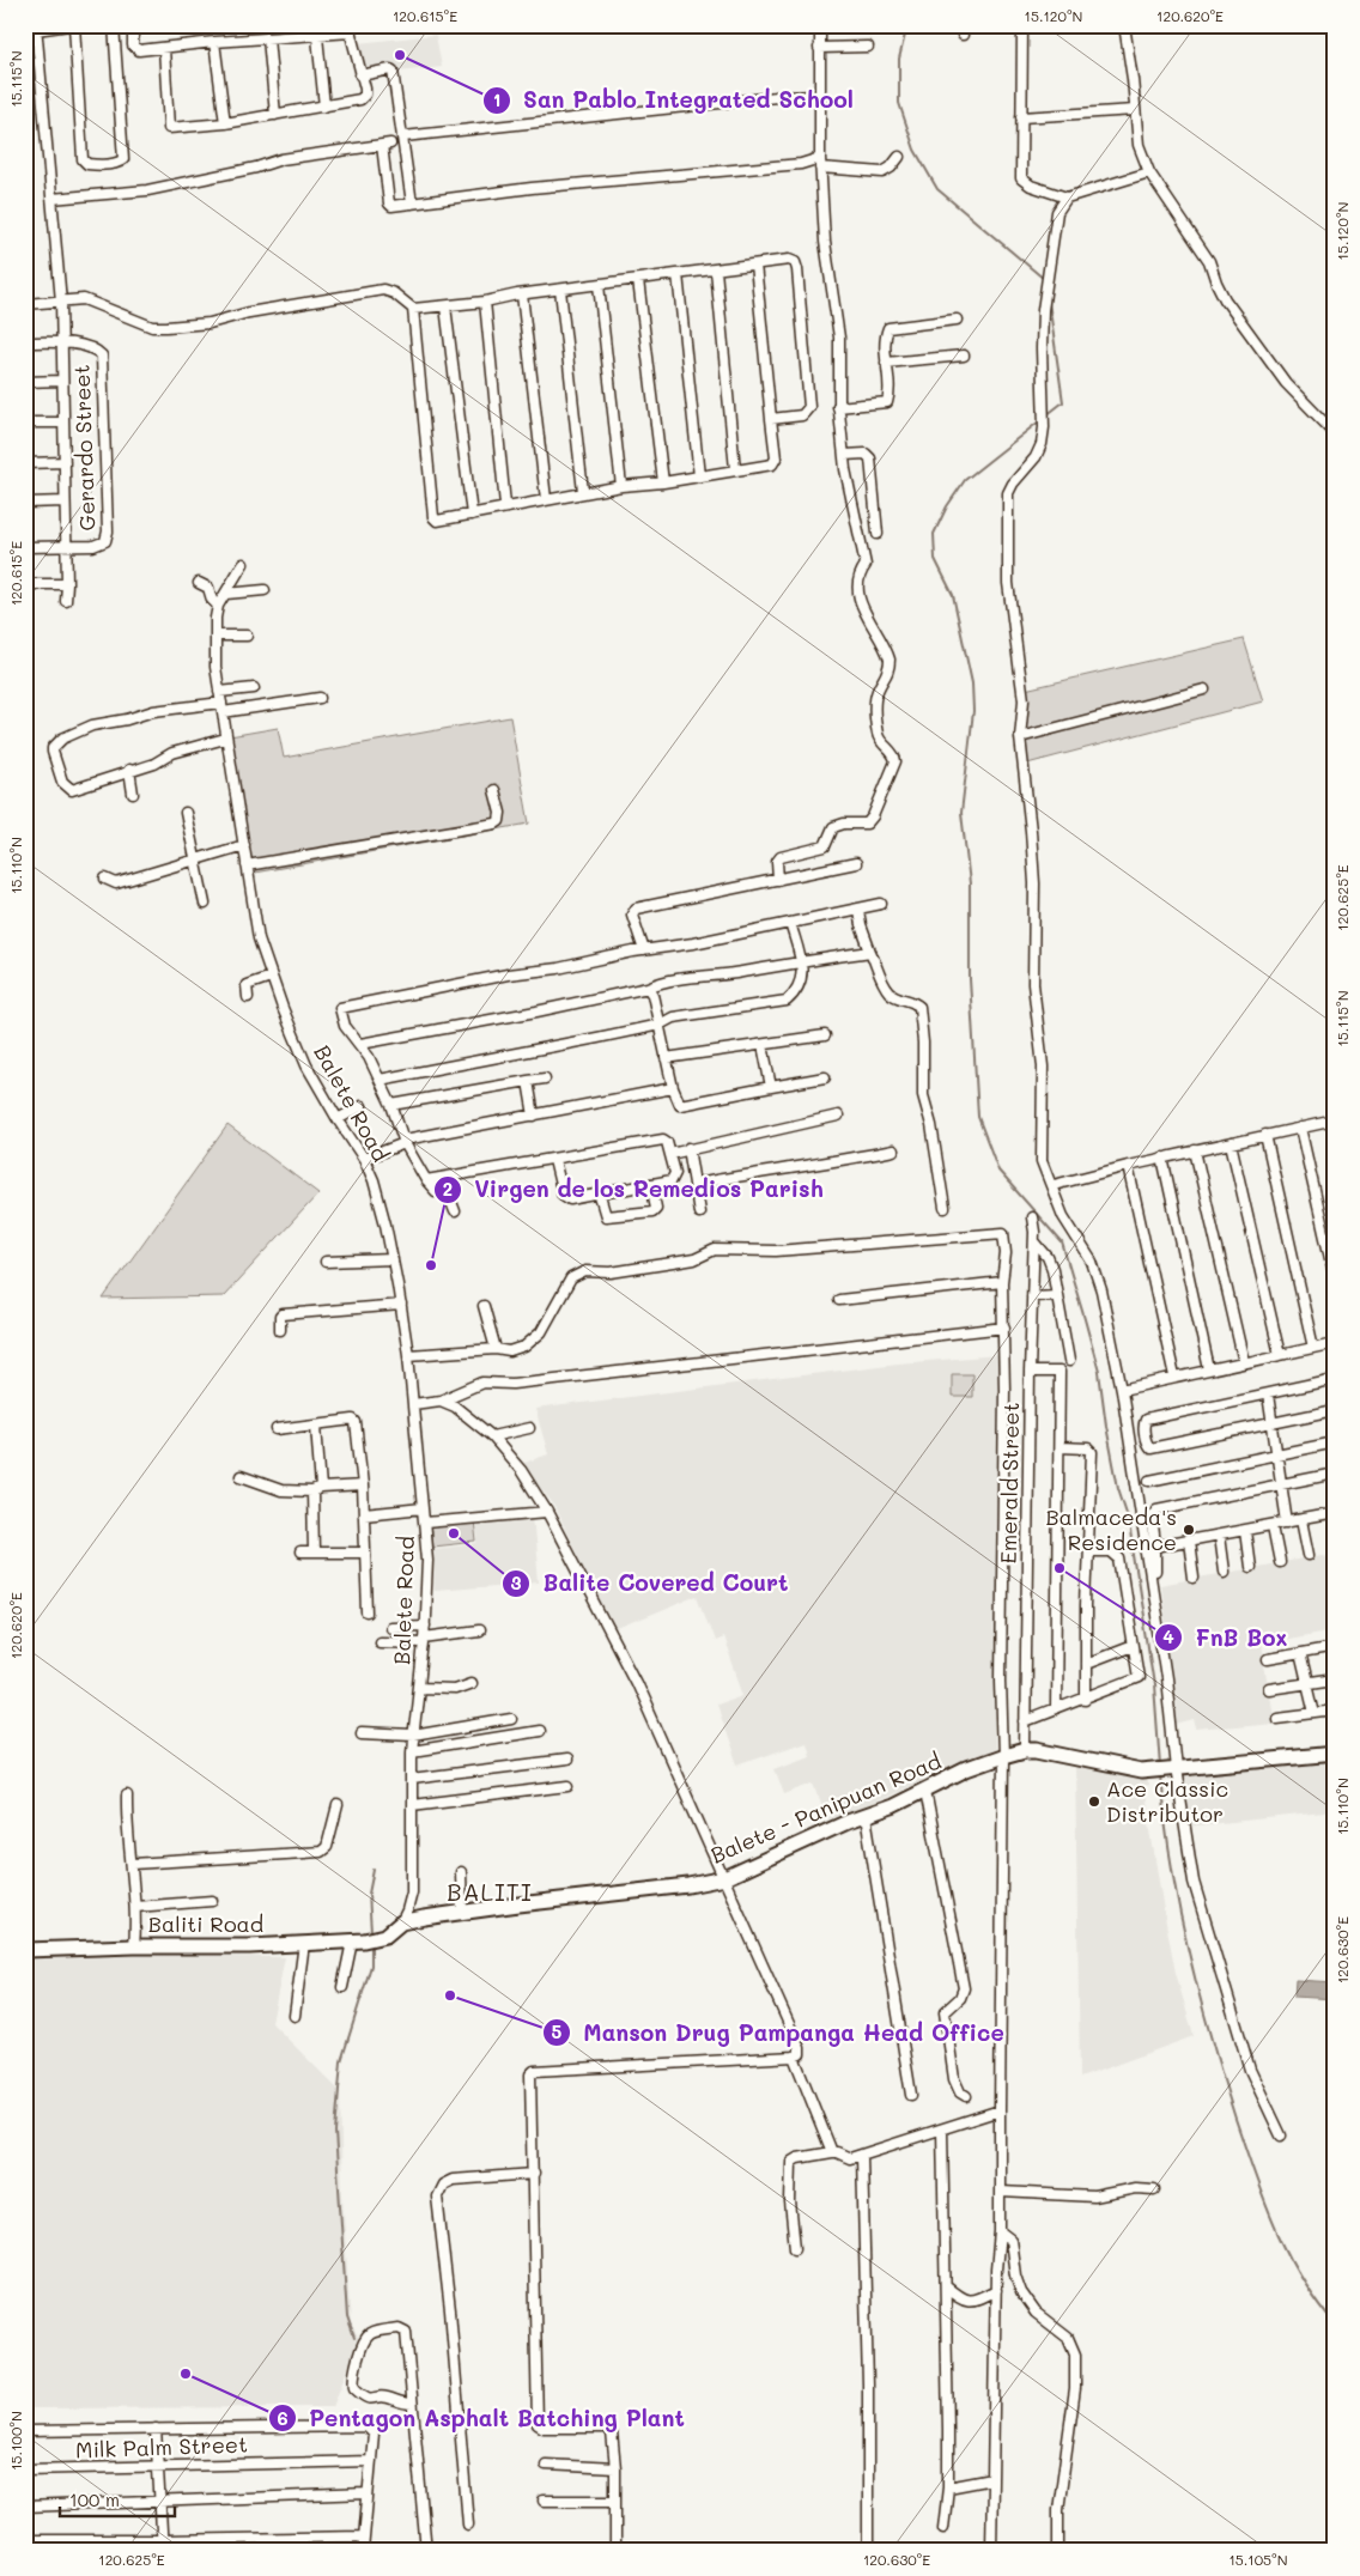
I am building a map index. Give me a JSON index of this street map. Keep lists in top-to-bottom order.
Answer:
{
  "streets": {
    "main road": ["Balete - Panipuan Road", "Baliti Road"],
    "street": [
      "Gerardo Street",
      "Balete Road",
      "Emerald Street",
      "Milk Palm Street"
    ]
  },
  "crossings": [
    ["Balete Road", "Balete - Panipuan Road"],
    ["Balete Road", "Baliti Road"],
    ["Emerald Street", "Balete - Panipuan Road"],
    ["Balete - Panipuan Road", "Baliti Road"]
  ],
  "districts": ["BALITI"],
  "places": [
    "San Pablo Integrated School",
    "Virgen de los Remedios Parish",
    "Balmaceda's Residence",
    "Balite Covered Court",
    "FnB Box",
    "Ace Classic Distributor",
    "Manson Drug Pampanga Head Office",
    "Pentagon Asphalt Batching Plant"
  ],
  "scale_bar": "100 m",
  "coordinates": [
    "120.615°E",
    "15.120°N",
    "120.620°E",
    "15.115°N",
    "15.110°N",
    "120.625°E",
    "120.630°E",
    "15.100°N",
    "15.105°N"
  ]
}
